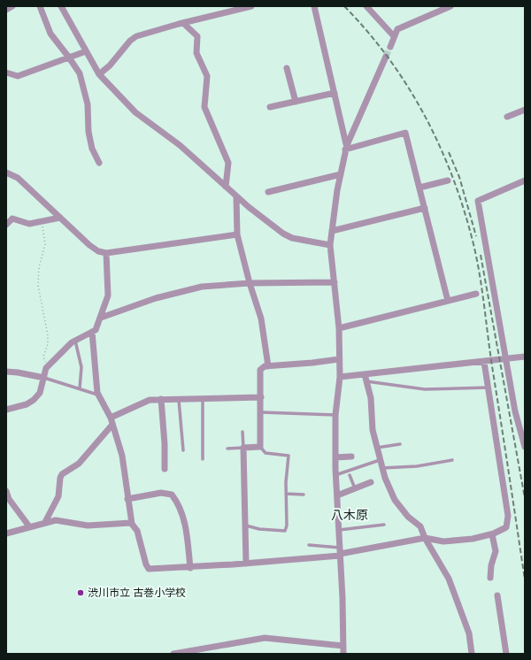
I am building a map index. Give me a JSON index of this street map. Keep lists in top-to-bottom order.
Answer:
{
  "districts": ["八木原"],
  "places": ["渋川市立 古巻小学校"]
}
